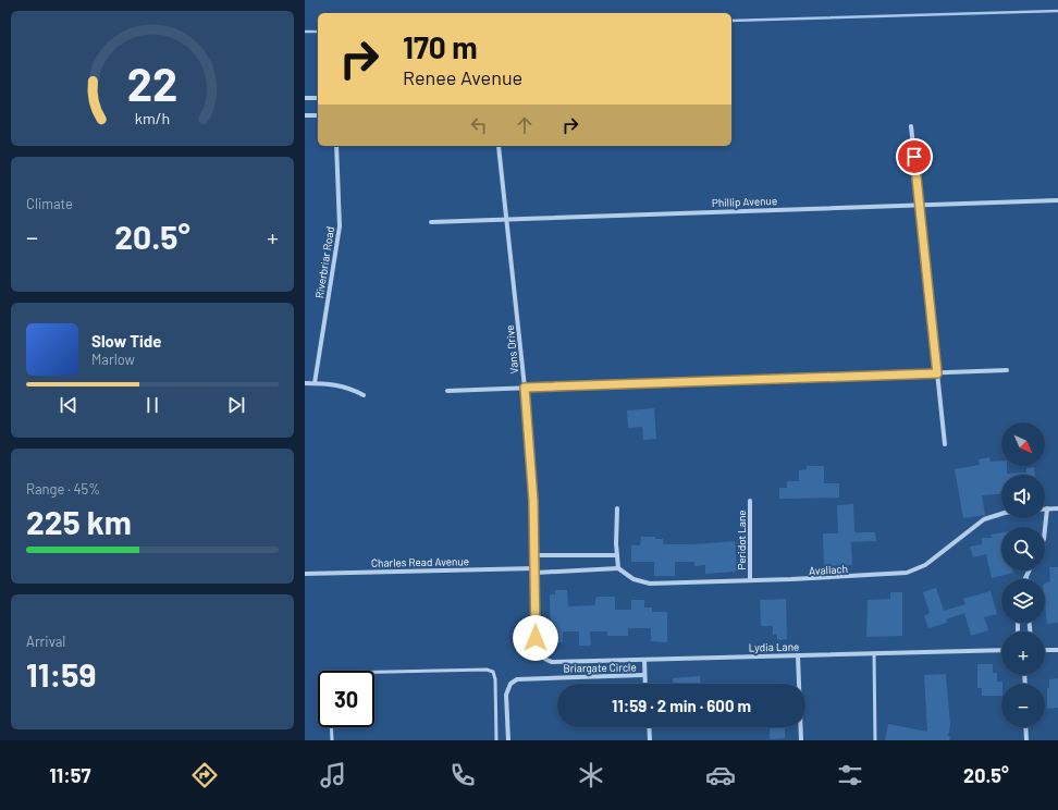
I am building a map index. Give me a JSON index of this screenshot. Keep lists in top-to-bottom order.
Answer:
{
  "streets": {
    "street": [
      "Phillip Avenue",
      "Riverbriar Road",
      "Vans Drive",
      "Peridot Lane",
      "Charles Read Avenue",
      "Avallach",
      "Lydia Lane",
      "Briargate Circle"
    ]
  },
  "crossings": [
    ["Phillip Avenue", "Vans Drive"],
    ["Vans Drive", "Charles Read Avenue"],
    ["Vans Drive", "Lydia Lane"],
    ["Peridot Lane", "Avallach"],
    ["Lydia Lane", "Briargate Circle"]
  ],
  "north": "bottom right",
  "page": {
    "turn": ["170 m", "Renee Avenue"],
    "tile": [
      "Climate",
      ["Range · 45%", "225 km"],
      ["Arrival", "11:59"]
    ],
    "heat": ["−", "20.5°", "+"],
    "song": ["Slow Tide", "Marlow"],
    "map_buttons": ["+", "−"],
    "limit": "30",
    "trip": "11:59 · 2 min · 600 m",
    "tabs": ["11:57", "20.5°"],
    "gauge": ["22", "km/h"]
  }
}
